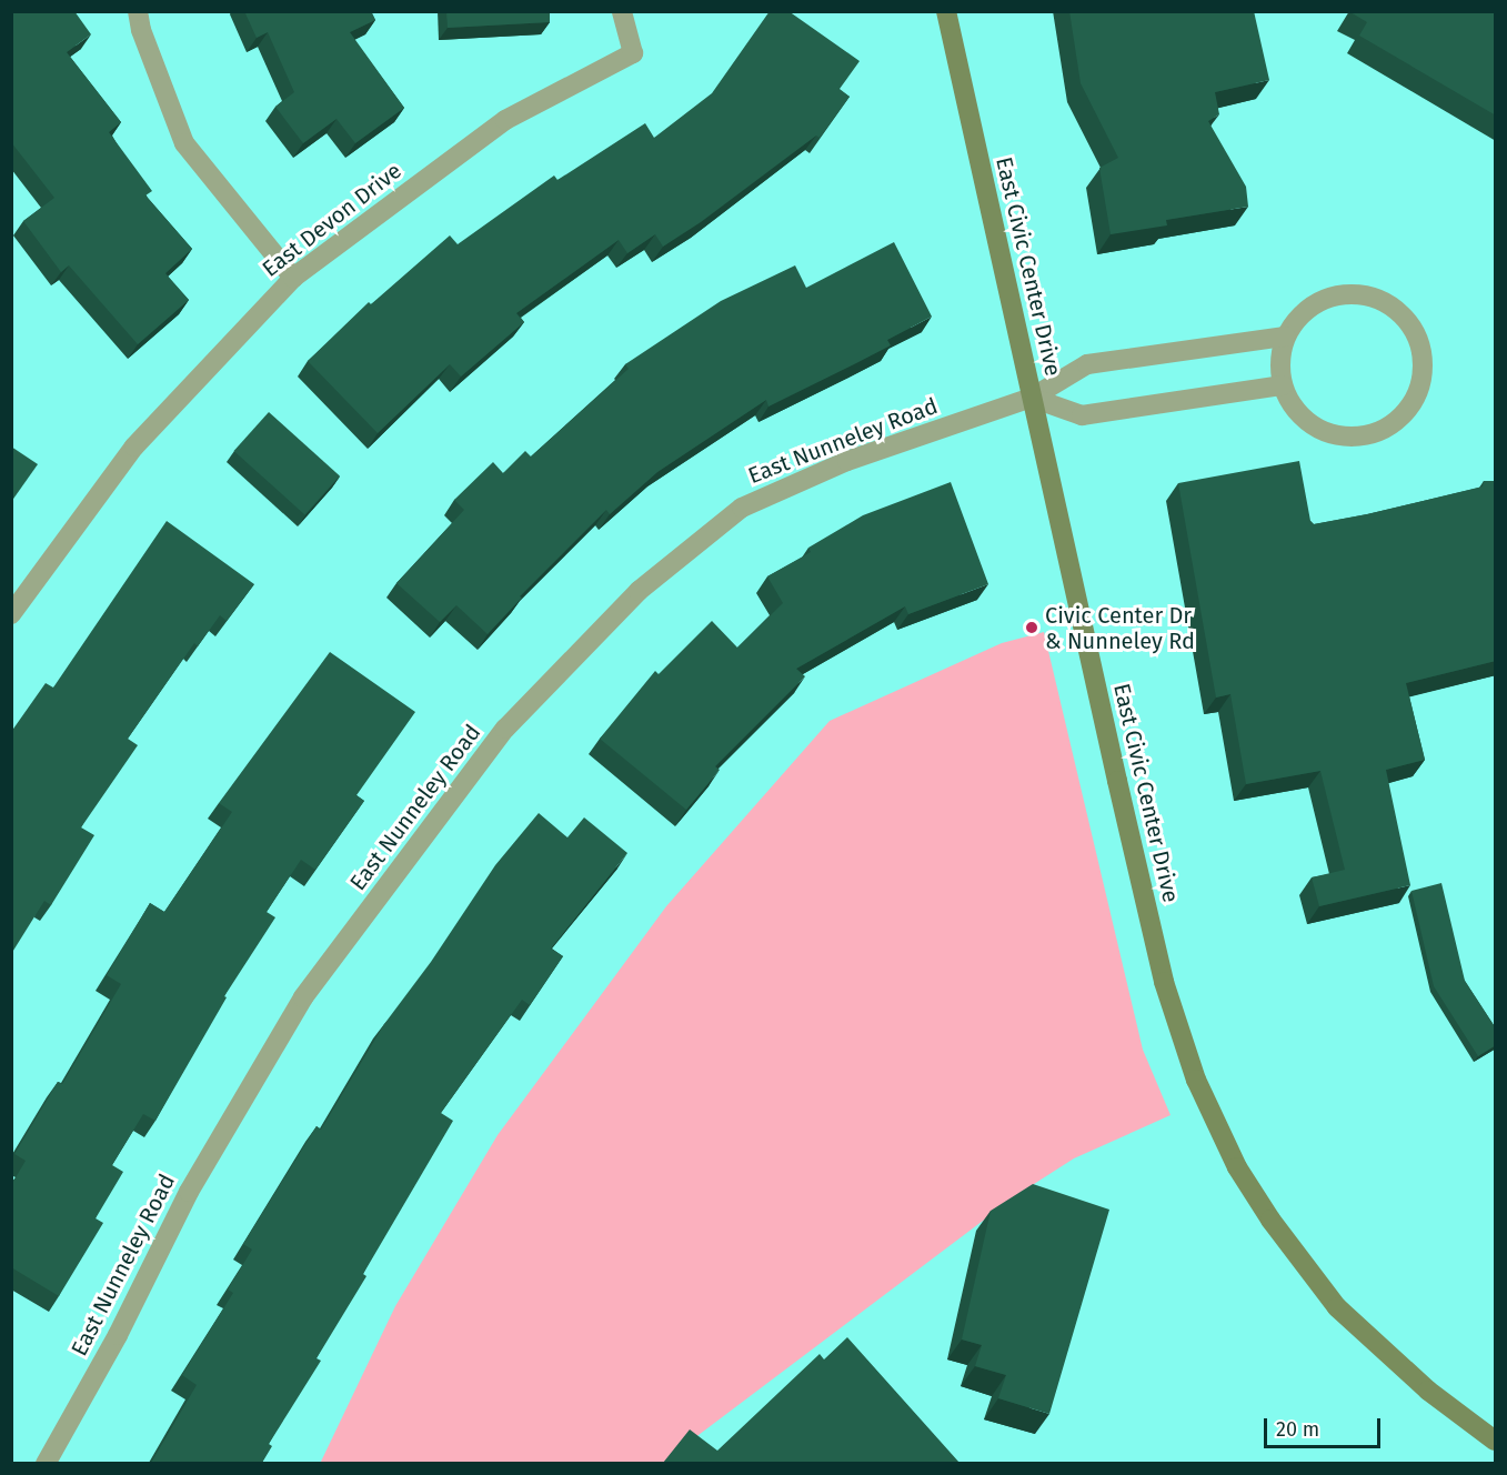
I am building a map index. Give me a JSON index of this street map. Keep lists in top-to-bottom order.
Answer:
{
  "streets": {
    "street": ["East Devon Drive", "East Civic Center Drive", "East Nunneley Road"]
  },
  "crossings": [
    ["East Civic Center Drive", "East Nunneley Road"]
  ],
  "places": ["Civic Center Dr & Nunneley Rd"],
  "scale_bar": "20 m"
}
